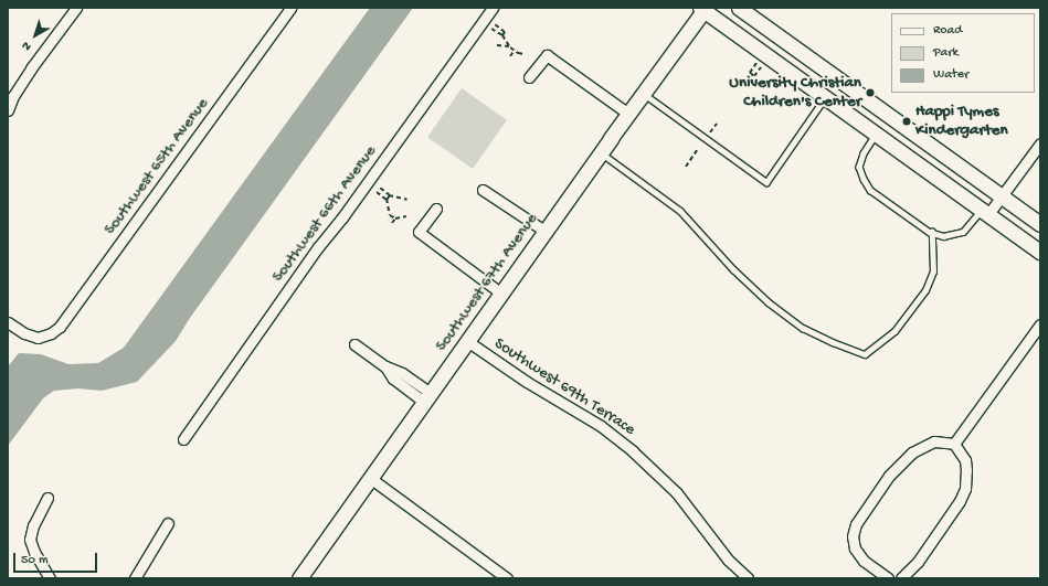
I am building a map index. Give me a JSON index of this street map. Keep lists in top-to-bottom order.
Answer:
{
  "streets": {
    "main road": ["Southwest 67th Avenue"],
    "street": ["Southwest 65th Avenue", "Southwest 66th Avenue", "Southwest 69th Terrace"]
  },
  "crossings": [
    ["Southwest 67th Avenue", "Southwest 69th Terrace"]
  ],
  "places": ["University Christian Children's Center", "Happi Tymes Kindergarten"],
  "legend": ["Road", "Park", "Water"],
  "scale_bar": "50 m",
  "north": "bottom left"
}
